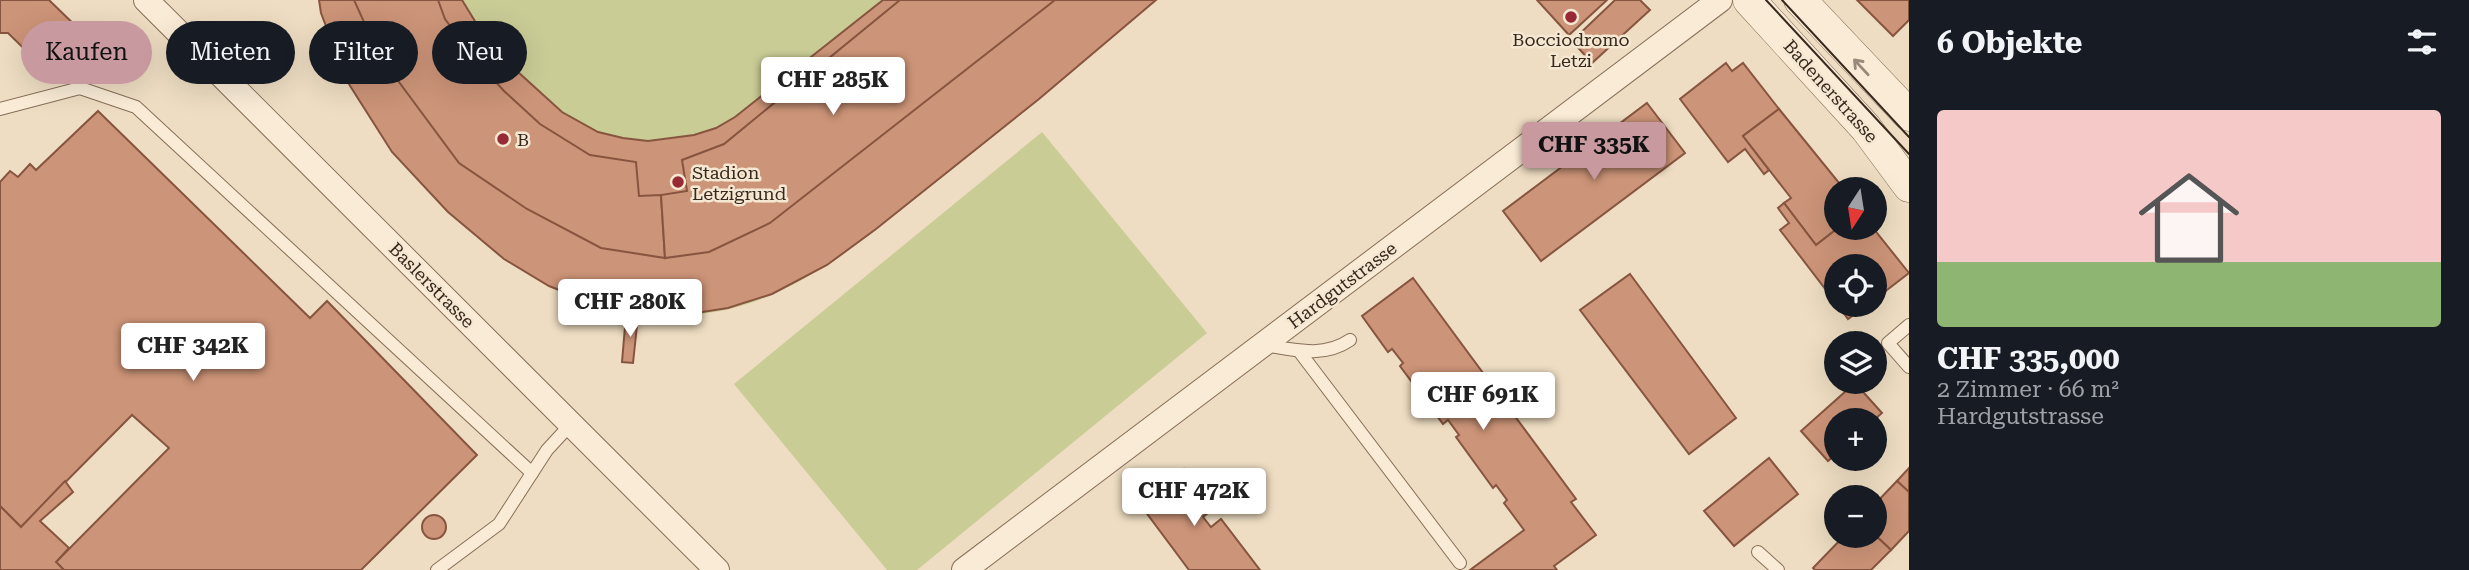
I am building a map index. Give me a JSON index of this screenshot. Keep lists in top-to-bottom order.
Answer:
{
  "streets": {
    "street": ["Badenerstrasse", "Baslerstrasse", "Hardgutstrasse"]
  },
  "places": ["Bocciodromo Letzi", "B", "Stadion Letzigrund"],
  "north": "bottom",
  "page": {
    "heading": "6 Objekte",
    "chip": [
      "Kaufen",
      "Mieten",
      "Filter",
      "Neu"
    ],
    "price": [
      "CHF 285K",
      "CHF 335K",
      "CHF 280K",
      "CHF 342K",
      "CHF 691K",
      "CHF 472K"
    ],
    "list": [
      {
        "name": "CHF 335,000",
        "note": "2 Zimmer · 66 m² · Hardgutstrasse"
      }
    ],
    "map_buttons": ["+", "−"]
  }
}
